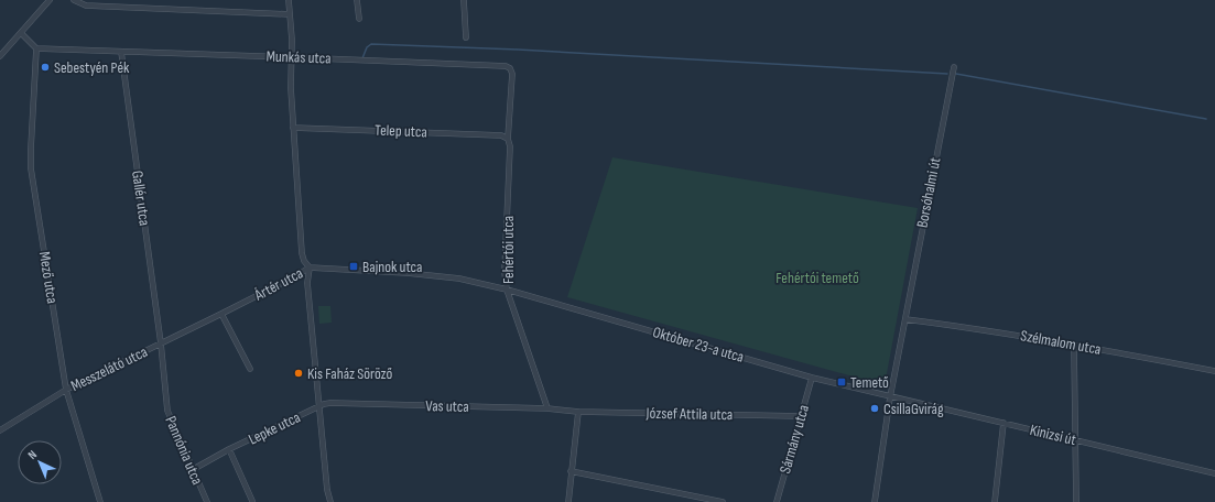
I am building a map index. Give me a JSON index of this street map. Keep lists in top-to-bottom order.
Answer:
{
  "streets": {
    "street": [
      "Munkás utca",
      "Telep utca",
      "Borsóhalmi út",
      "Gallér utca",
      "Fehértói utca",
      "Mező utca",
      "Ártér utca",
      "Szélmalom utca",
      "Október 23-a utca",
      "Messzelátó utca",
      "Vas utca",
      "József Attila utca",
      "Lepke utca",
      "Kinizsi út",
      "Sármány utca",
      "Pannónia utca"
    ]
  },
  "crossings": [
    ["Munkás utca", "Telep utca"],
    ["Munkás utca", "Gallér utca"],
    ["Munkás utca", "Fehértói utca"],
    ["Munkás utca", "Mező utca"],
    ["Telep utca", "Fehértói utca"],
    ["Borsóhalmi út", "Szélmalom utca"],
    ["Borsóhalmi út", "Október 23-a utca"],
    ["Borsóhalmi út", "Kinizsi út"],
    ["Gallér utca", "Messzelátó utca"],
    ["Gallér utca", "Pannónia utca"],
    ["Fehértói utca", "Ártér utca"],
    ["Fehértói utca", "Október 23-a utca"],
    ["Fehértói utca", "Vas utca"],
    ["Mező utca", "Messzelátó utca"],
    ["Ártér utca", "Október 23-a utca"],
    ["Ártér utca", "Messzelátó utca"],
    ["Október 23-a utca", "Kinizsi út"],
    ["Október 23-a utca", "Sármány utca"],
    ["Messzelátó utca", "Pannónia utca"],
    ["Vas utca", "József Attila utca"],
    ["Vas utca", "Lepke utca"],
    ["József Attila utca", "Sármány utca"],
    ["Lepke utca", "Pannónia utca"]
  ],
  "parks": ["Fehértói temető"],
  "places": {
    "other": ["Sebestyén Pék", "Kis Faház Söröző", "CsillaGvirág"],
    "transit": ["Bajnok utca", "Temető"]
  },
  "north": "top left"
}
